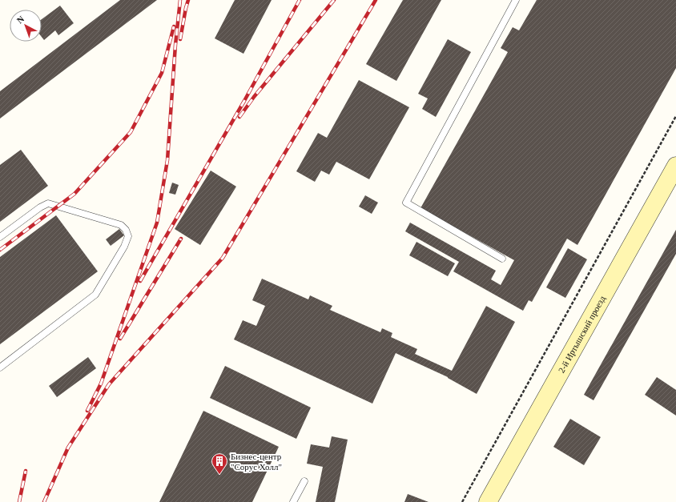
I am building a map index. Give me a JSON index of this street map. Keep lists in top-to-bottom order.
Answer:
{
  "streets": {
    "main road": ["2-й Иртышский проезд"]
  },
  "places": {
    "building": ["Бизнес-центр \"Сорус Холл\""]
  },
  "north": "top left"
}
